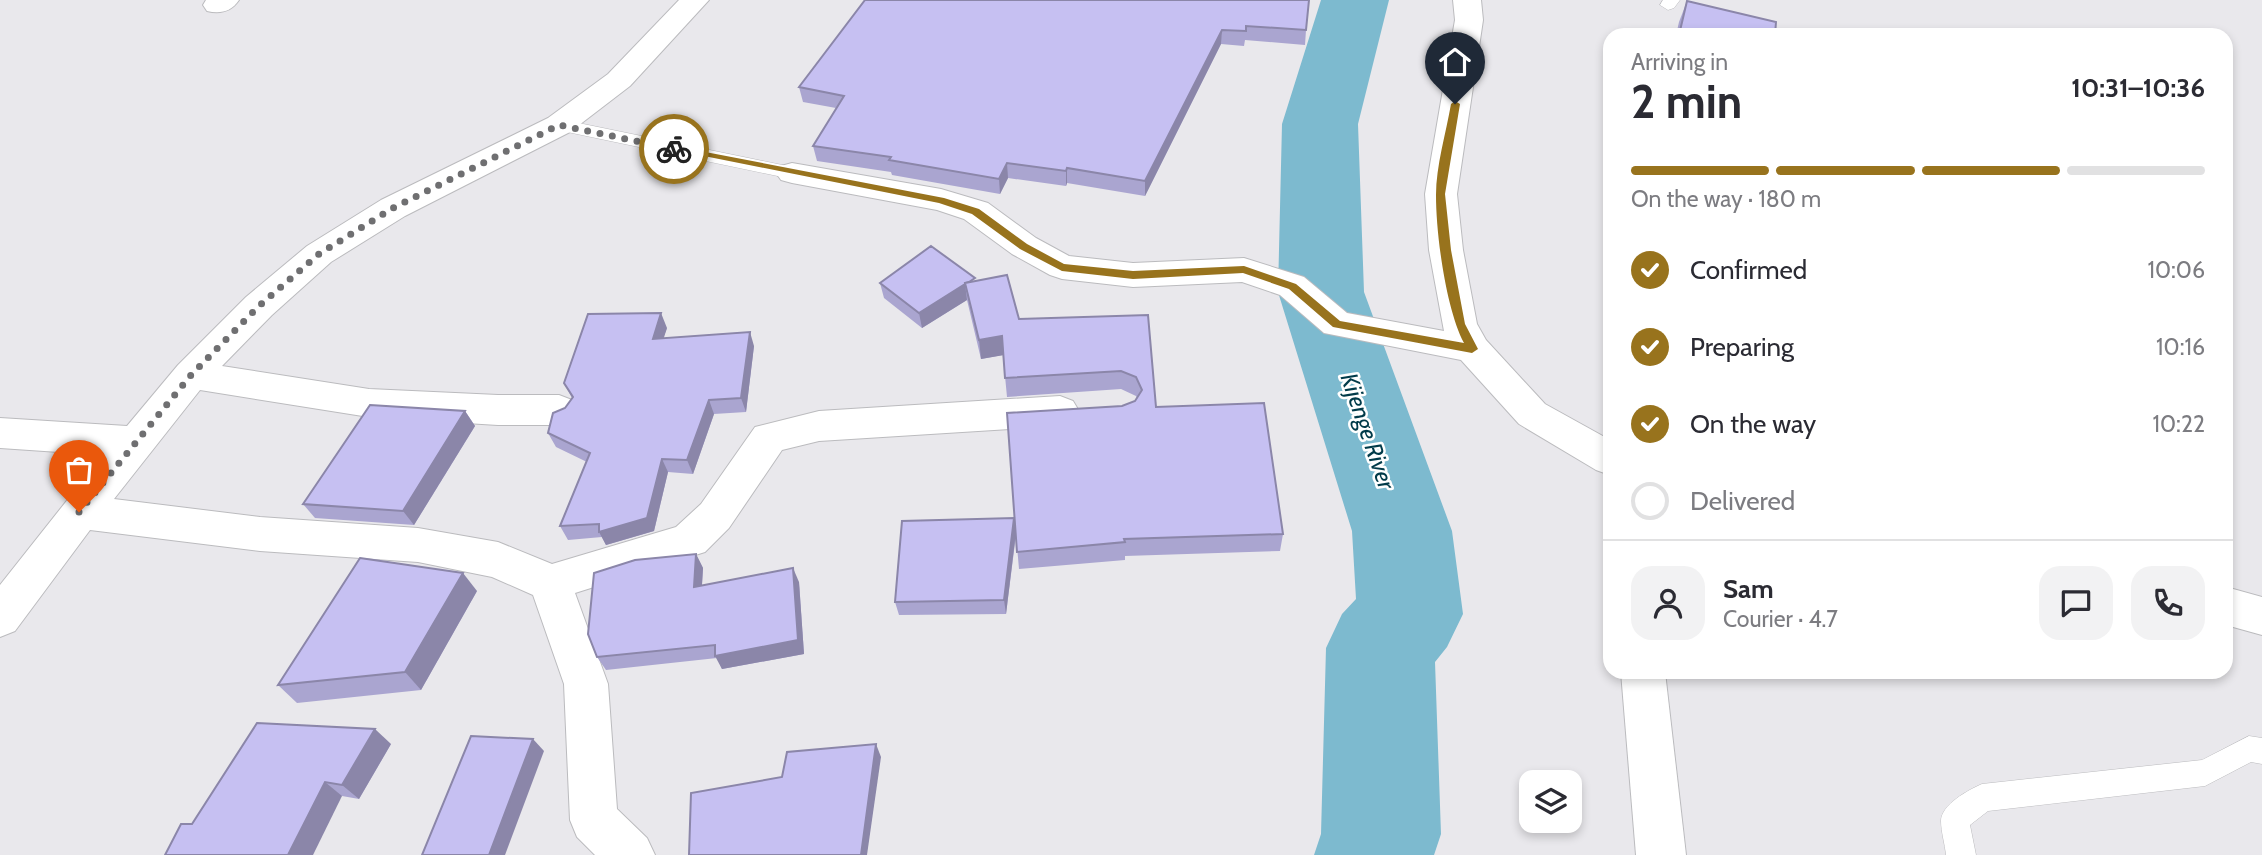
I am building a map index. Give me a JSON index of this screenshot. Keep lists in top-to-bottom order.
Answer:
{
  "water": ["Kijenge River"],
  "page": {
    "heading": ["2 min", "Arriving in", "10:31–10:36"],
    "panel": ["Sam", "Courier · 4.7"],
    "bar": "On the way · 180 m",
    "list": [
      ["Confirmed", "10:06"],
      ["Preparing", "10:16"],
      ["On the way", "10:22"],
      "Delivered"
    ]
  }
}
